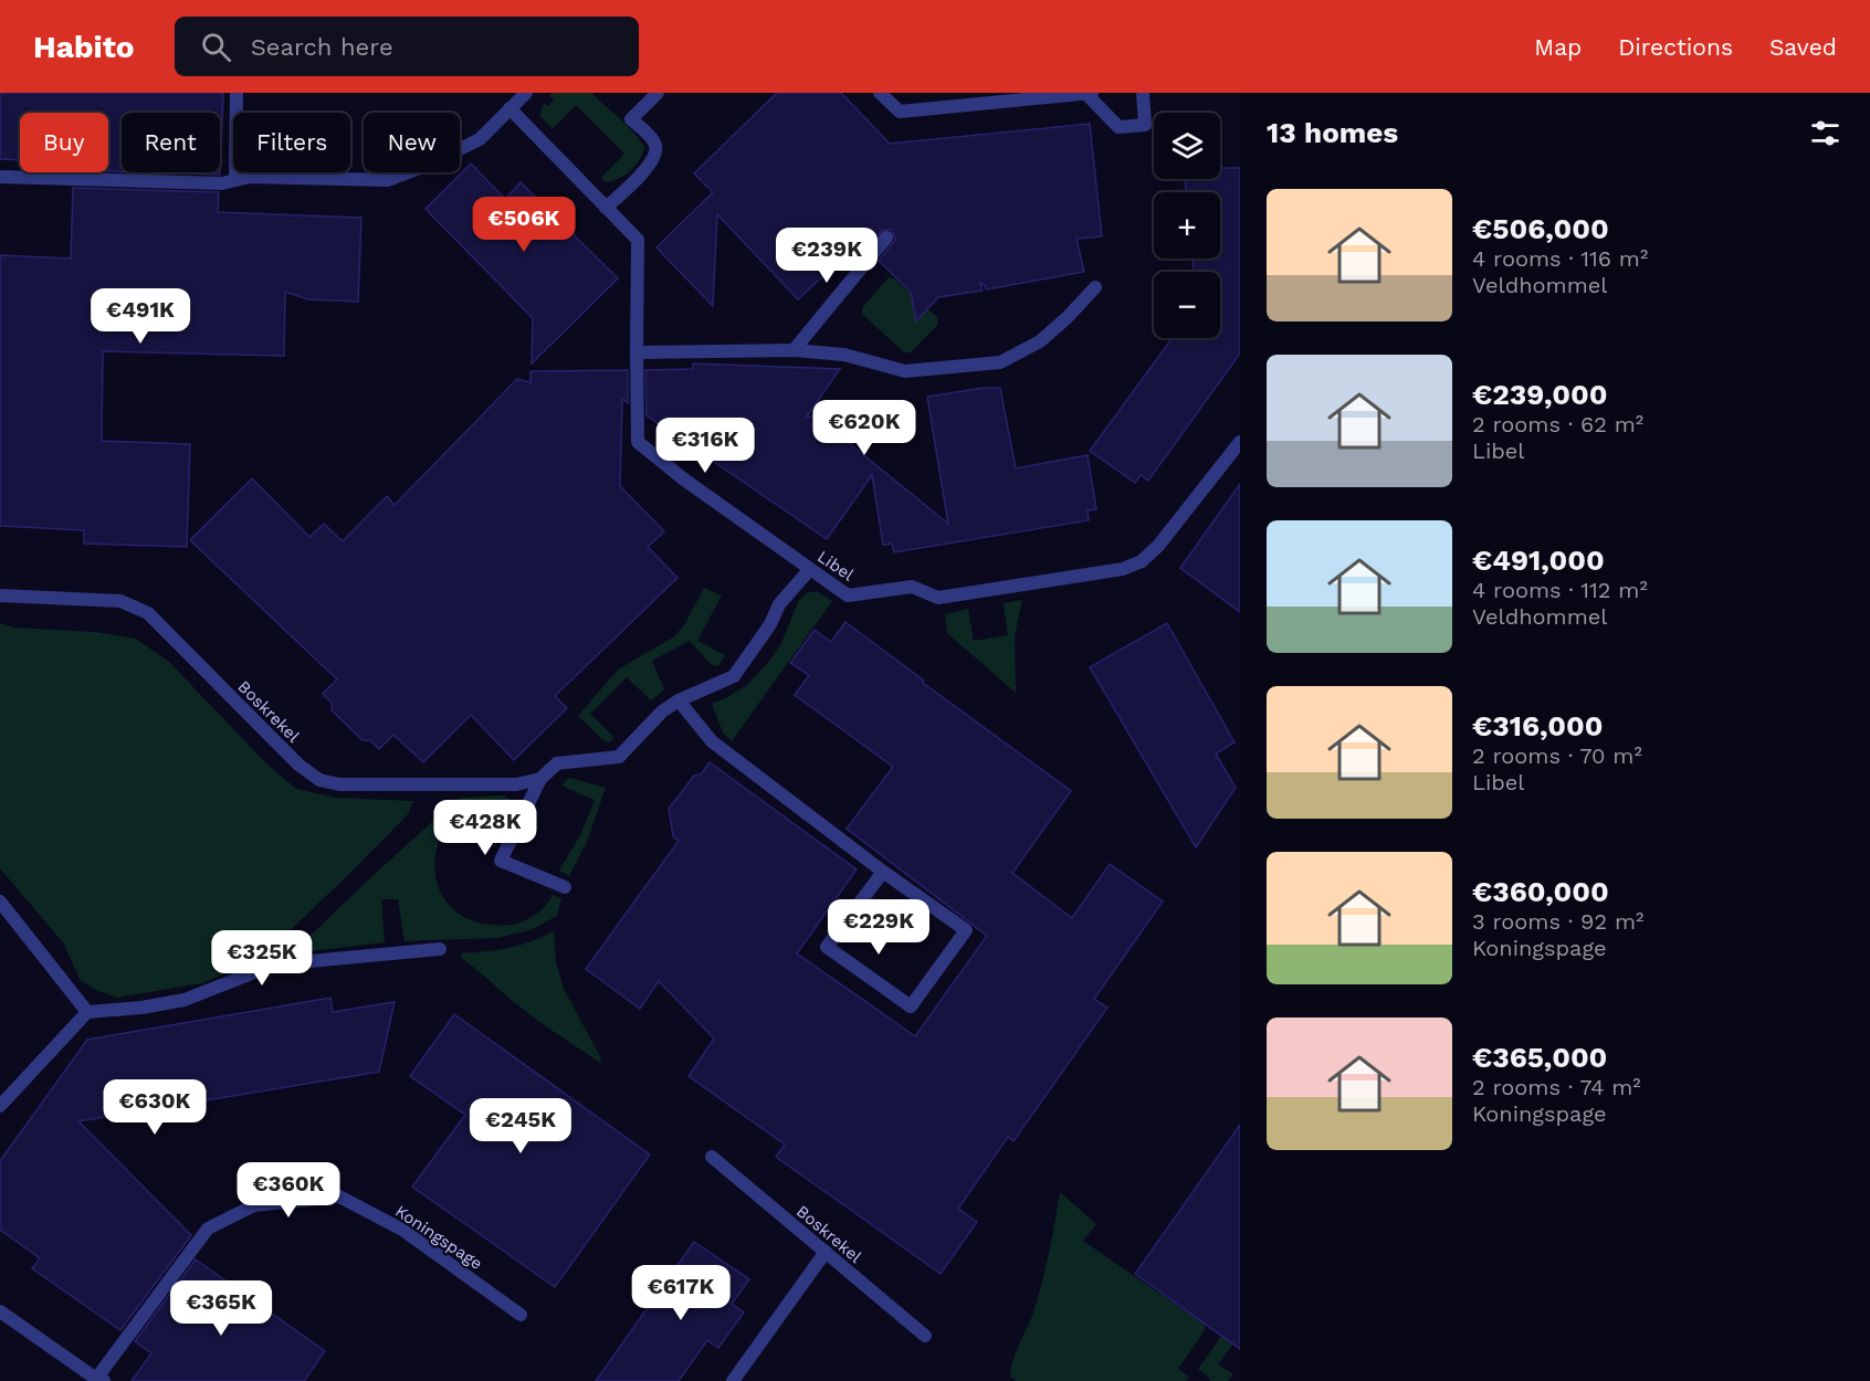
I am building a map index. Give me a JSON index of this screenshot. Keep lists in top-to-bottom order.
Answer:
{
  "streets": {
    "street": ["Libel", "Boskrekel", "Koningspage"]
  },
  "crossings": [
    ["Libel", "Boskrekel"]
  ],
  "page": {
    "header": "Habito",
    "search": "Search here",
    "nav": ["Map", "Directions", "Saved"],
    "heading": "13 homes",
    "map_buttons": ["+", "−"],
    "chip": [
      "Buy",
      "Rent",
      "Filters",
      "New"
    ],
    "list": [
      {
        "name": "€506,000",
        "note": "4 rooms · 116 m² · Veldhommel"
      },
      {
        "name": "€239,000",
        "note": "2 rooms · 62 m² · Libel"
      },
      {
        "name": "€491,000",
        "note": "4 rooms · 112 m² · Veldhommel"
      },
      {
        "name": "€316,000",
        "note": "2 rooms · 70 m² · Libel"
      },
      {
        "name": "€360,000",
        "note": "3 rooms · 92 m² · Koningspage"
      },
      {
        "name": "€365,000",
        "note": "2 rooms · 74 m² · Koningspage"
      }
    ],
    "price": [
      "€506K",
      "€239K",
      "€491K",
      "€620K",
      "€316K",
      "€428K",
      "€229K",
      "€325K",
      "€630K",
      "€245K",
      "€360K",
      "€617K",
      "€365K"
    ]
  }
}
